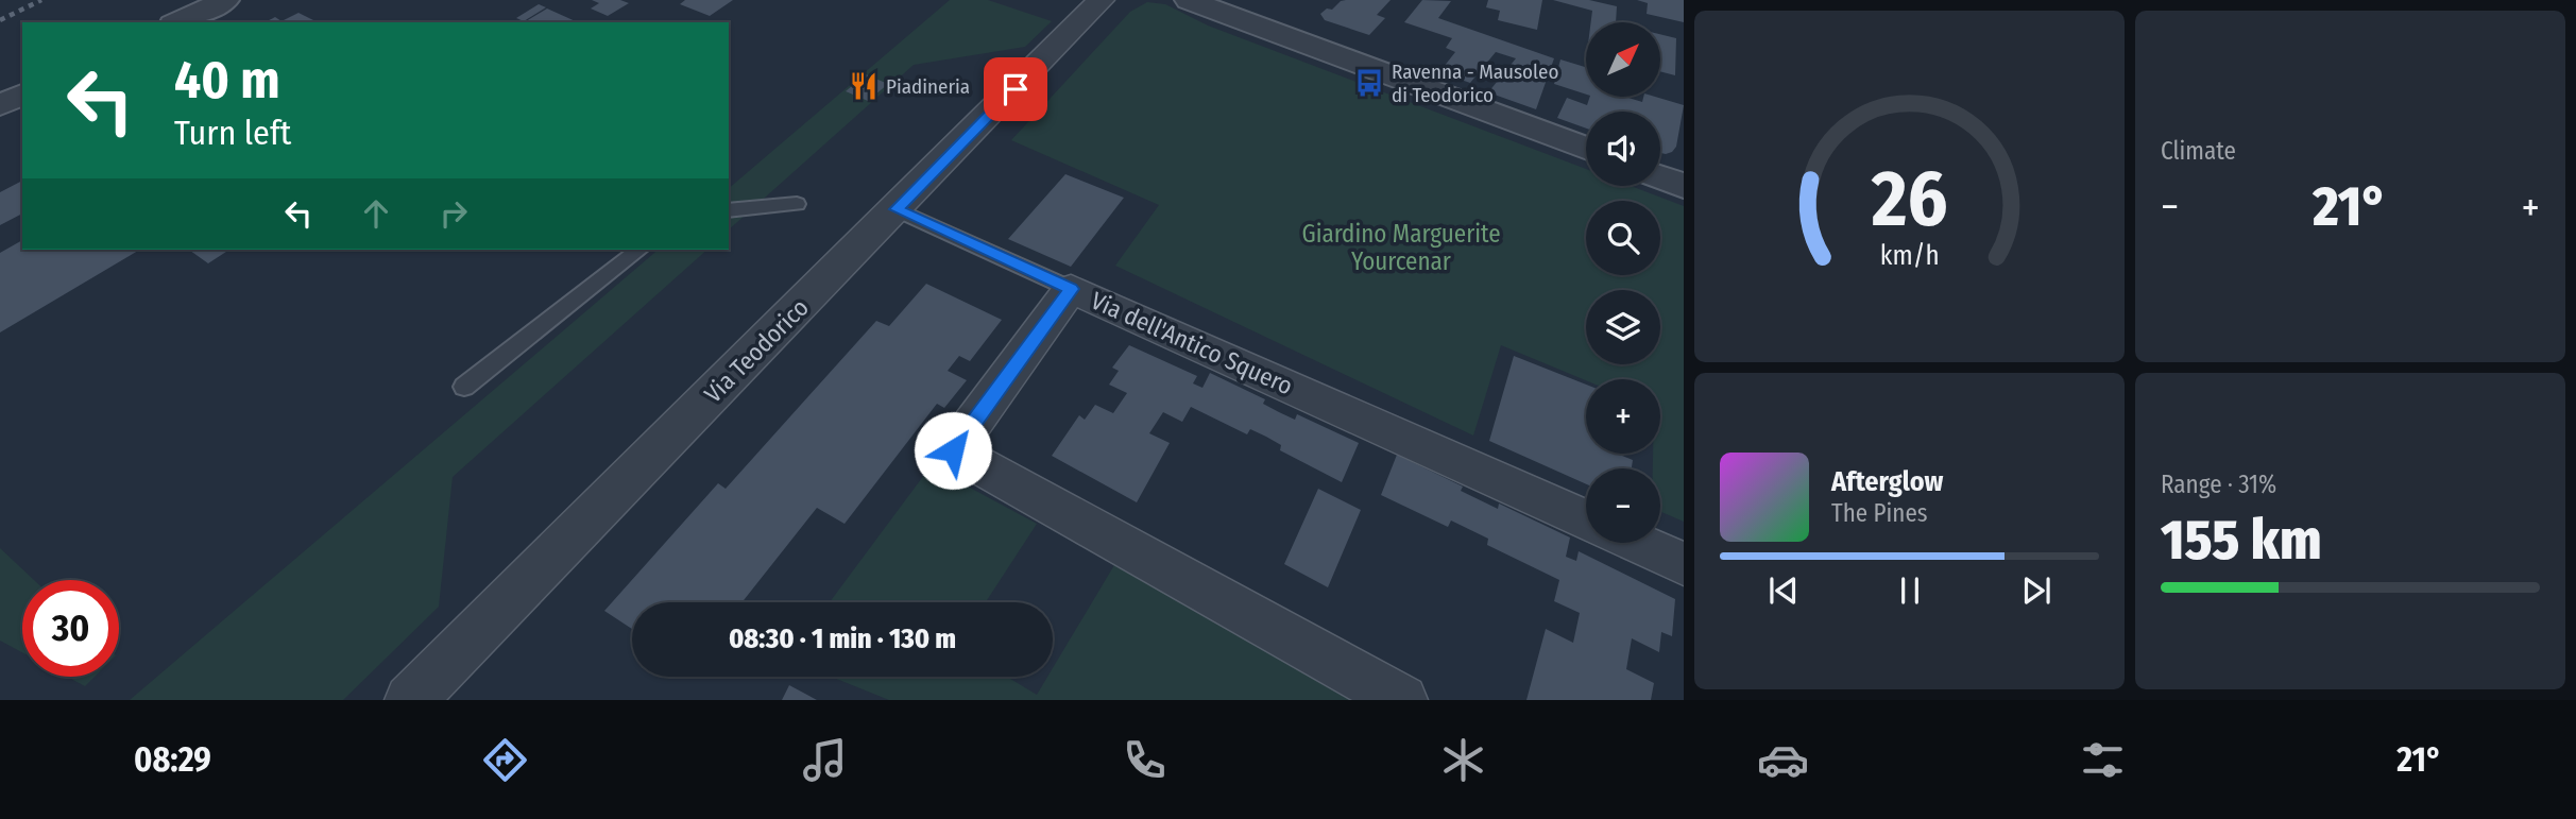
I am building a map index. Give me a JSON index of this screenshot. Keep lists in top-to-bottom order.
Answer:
{
  "streets": {
    "street": ["Via dell'Antico Squero", "Via Teodorico"]
  },
  "parks": ["Giardino Marguerite Yourcenar"],
  "places": {
    "bus stop": ["Ravenna - Mausoleo di Teodorico"],
    "restaurant": ["Piadineria"]
  },
  "north": "top right",
  "page": {
    "tile": [
      "Climate",
      ["Range · 31%", "155 km"]
    ],
    "map_buttons": ["+", "−"],
    "turn": ["40 m", "Turn left"],
    "heat": ["−", "21°", "+"],
    "song": ["Afterglow", "The Pines"],
    "limit": "30",
    "trip": "08:30 · 1 min · 130 m",
    "tabs": ["08:29", "21°"],
    "gauge": ["26", "km/h"]
  }
}
